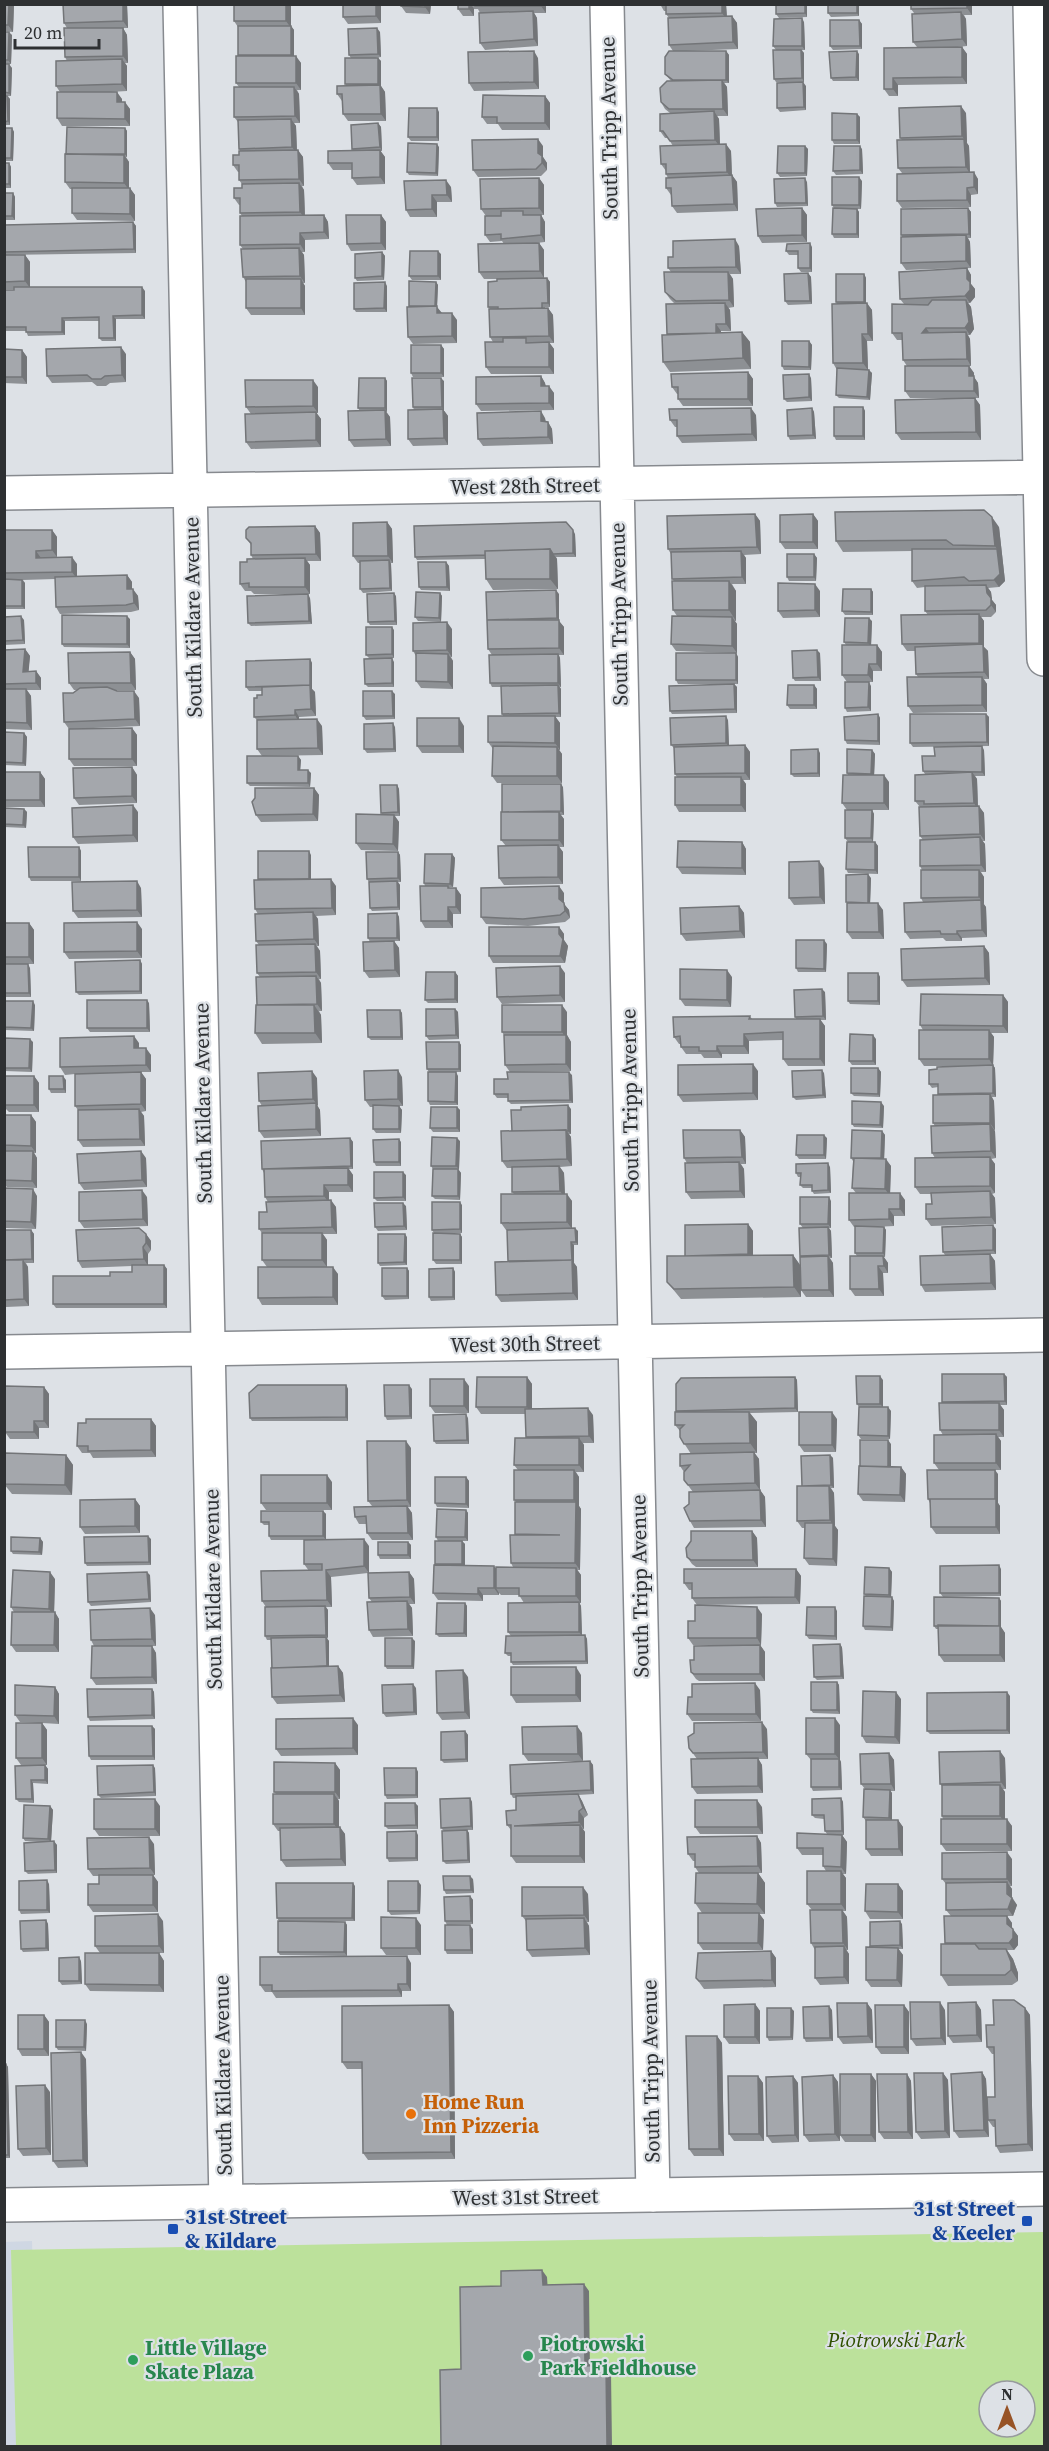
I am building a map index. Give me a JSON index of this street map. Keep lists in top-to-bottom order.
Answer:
{
  "streets": {
    "street": [
      "South Tripp Avenue",
      "West 28th Street",
      "South Kildare Avenue",
      "West 30th Street",
      "West 31st Street"
    ]
  },
  "crossings": [
    ["South Tripp Avenue", "West 28th Street"],
    ["South Tripp Avenue", "West 30th Street"],
    ["South Tripp Avenue", "West 31st Street"],
    ["West 28th Street", "South Kildare Avenue"],
    ["South Kildare Avenue", "West 30th Street"],
    ["South Kildare Avenue", "West 31st Street"]
  ],
  "parks": ["Piotrowski Park"],
  "places": {
    "other": ["Home Run Inn Pizzeria", "Piotrowski Park Fieldhouse", "Little Village Skate Plaza"],
    "transit": ["31st Street & Keeler", "31st Street & Kildare"]
  },
  "scale_bar": "20 m",
  "north": "top"
}
